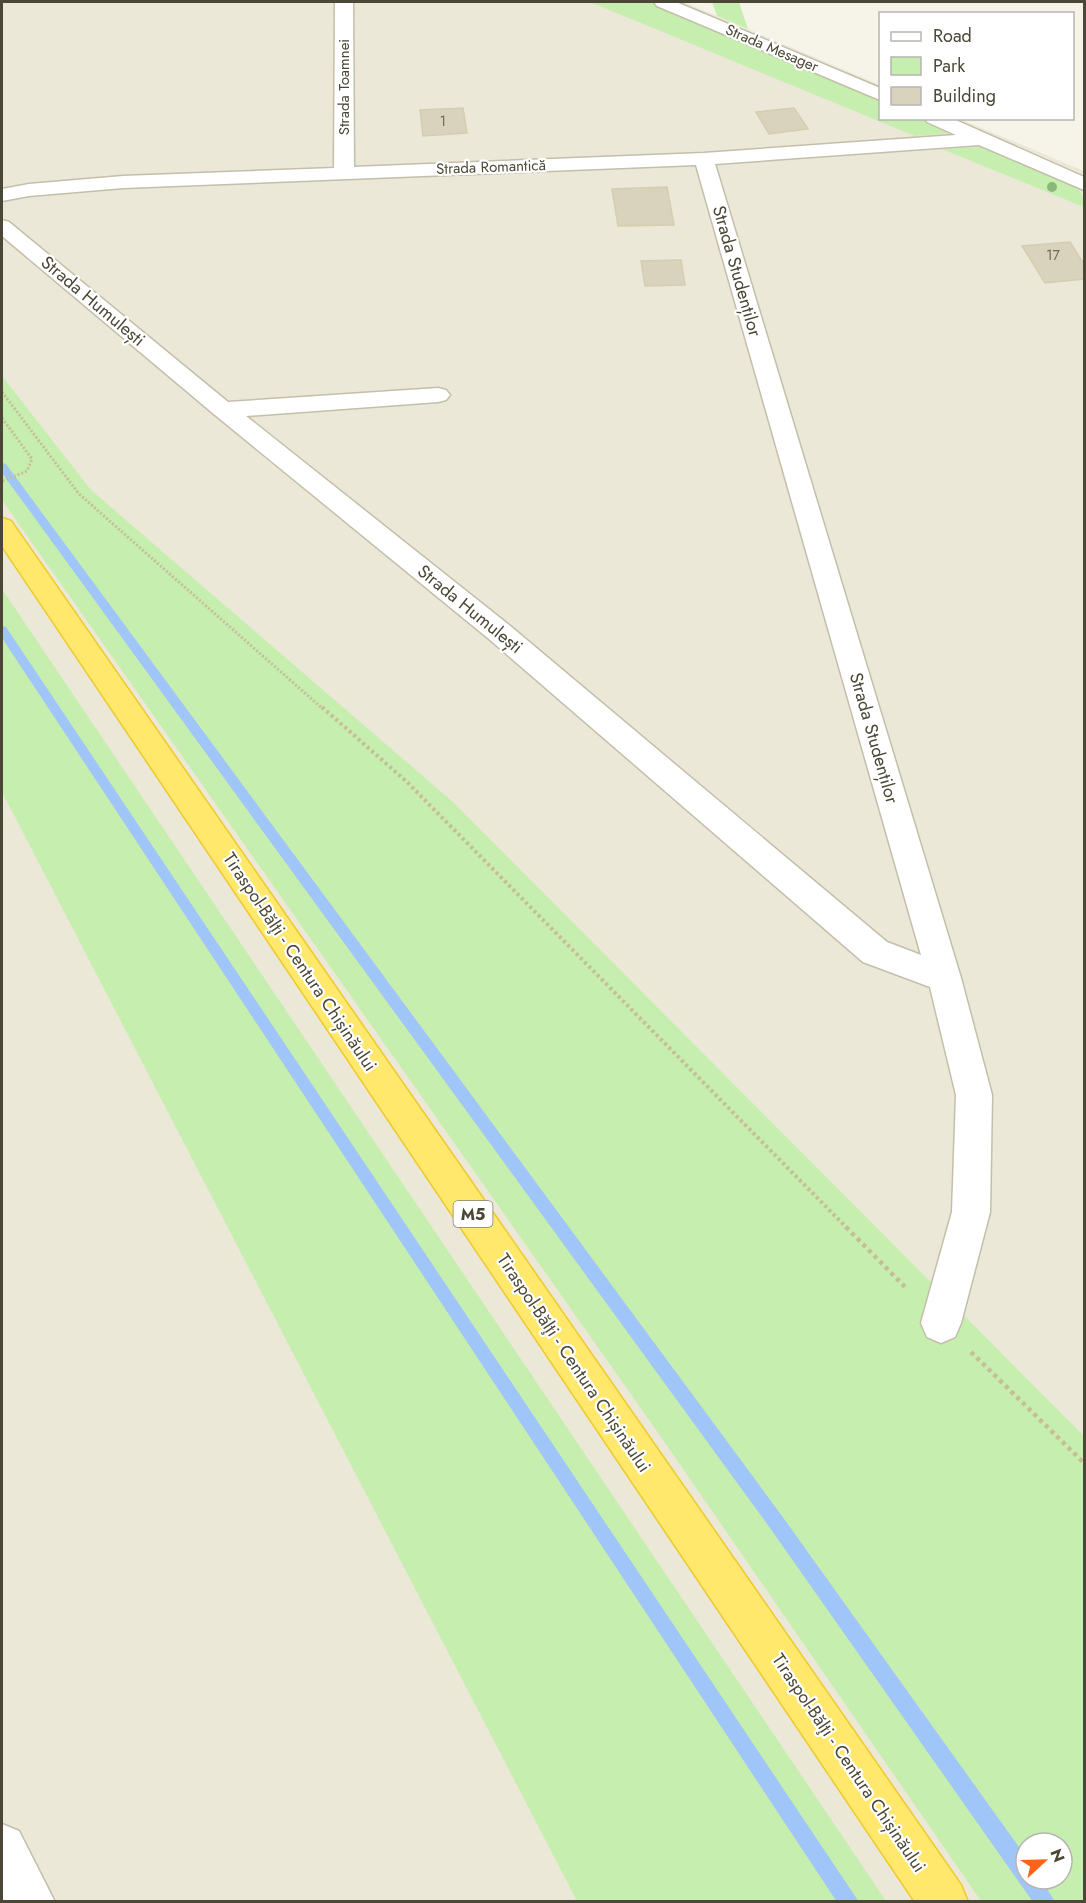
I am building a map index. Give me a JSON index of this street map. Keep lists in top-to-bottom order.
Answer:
{
  "streets": {
    "highway": ["Tiraspol-Bălţi - Centura Chișinăului", "M5"],
    "street": [
      "Strada Mesager",
      "Strada Toamnei",
      "Strada Romantică",
      "Strada Studenților",
      "Strada Humulești"
    ]
  },
  "crossings": [
    ["Strada Toamnei", "Strada Romantică"],
    ["Strada Romantică", "Strada Studenților"],
    ["Strada Studenților", "Strada Humulești"]
  ],
  "house_numbers": ["1", "17"],
  "legend": ["Road", "Park", "Building"],
  "north": "right"
}
